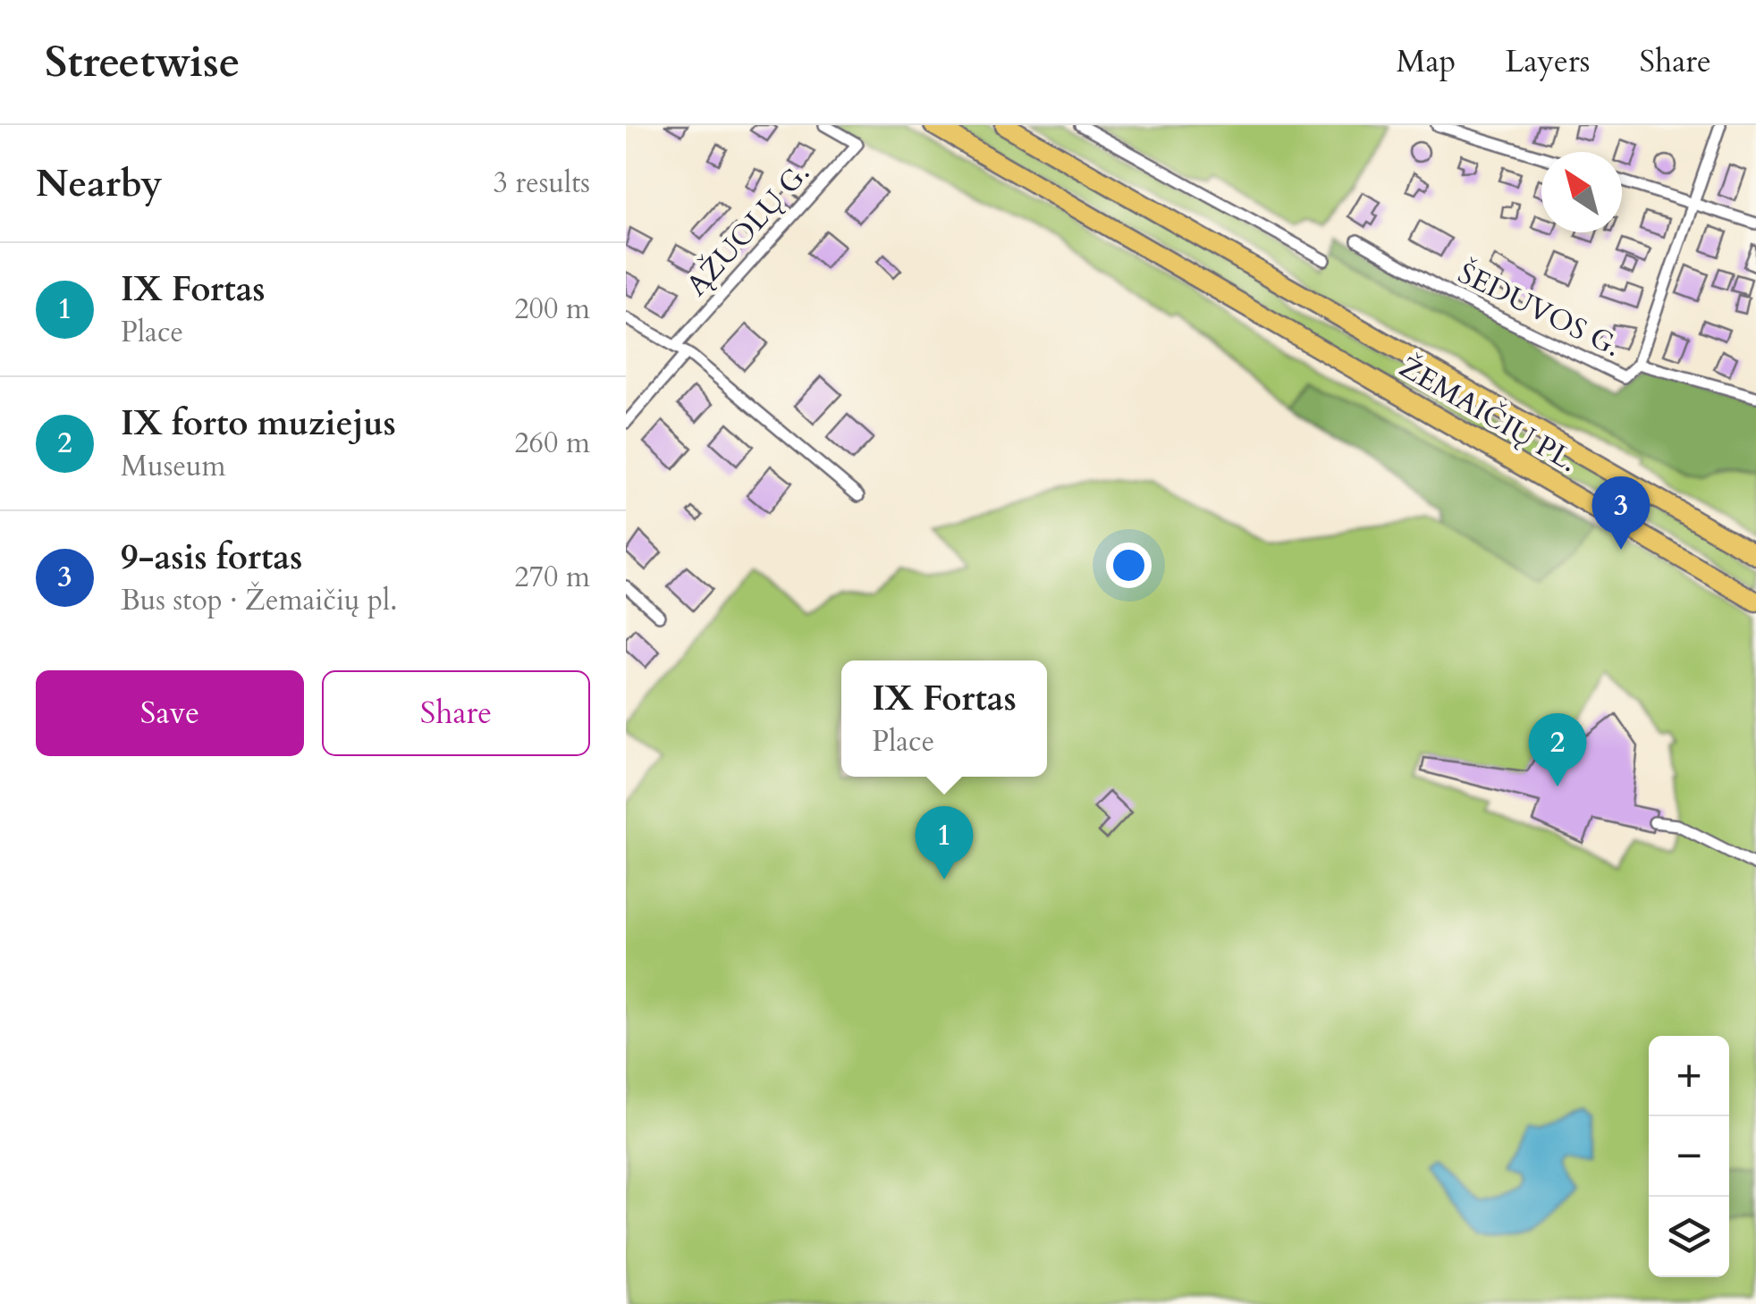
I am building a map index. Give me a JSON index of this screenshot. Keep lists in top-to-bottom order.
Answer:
{
  "streets": {
    "highway": ["ŽEMAIČIŲ PL."],
    "street": ["ĄŽUOLŲ G.", "ŠEDUVOS G."]
  },
  "north": "top left",
  "page": {
    "header": "Streetwise",
    "nav": ["Map", "Layers", "Share"],
    "heading": ["Nearby", "3 results"],
    "list": [
      {
        "mark": "1",
        "name": "IX Fortas",
        "note": "Place",
        "value": "200 m"
      },
      {
        "mark": "2",
        "name": "IX forto muziejus",
        "note": "Museum",
        "value": "260 m"
      },
      {
        "mark": "3",
        "name": "9-asis fortas",
        "note": "Bus stop · Žemaičių pl.",
        "value": "270 m"
      }
    ],
    "pins": ["3", "2", "1"],
    "buttons": ["Save", "Share"],
    "popup": ["IX Fortas", "Place"],
    "map_buttons": ["+", "−"]
  }
}
